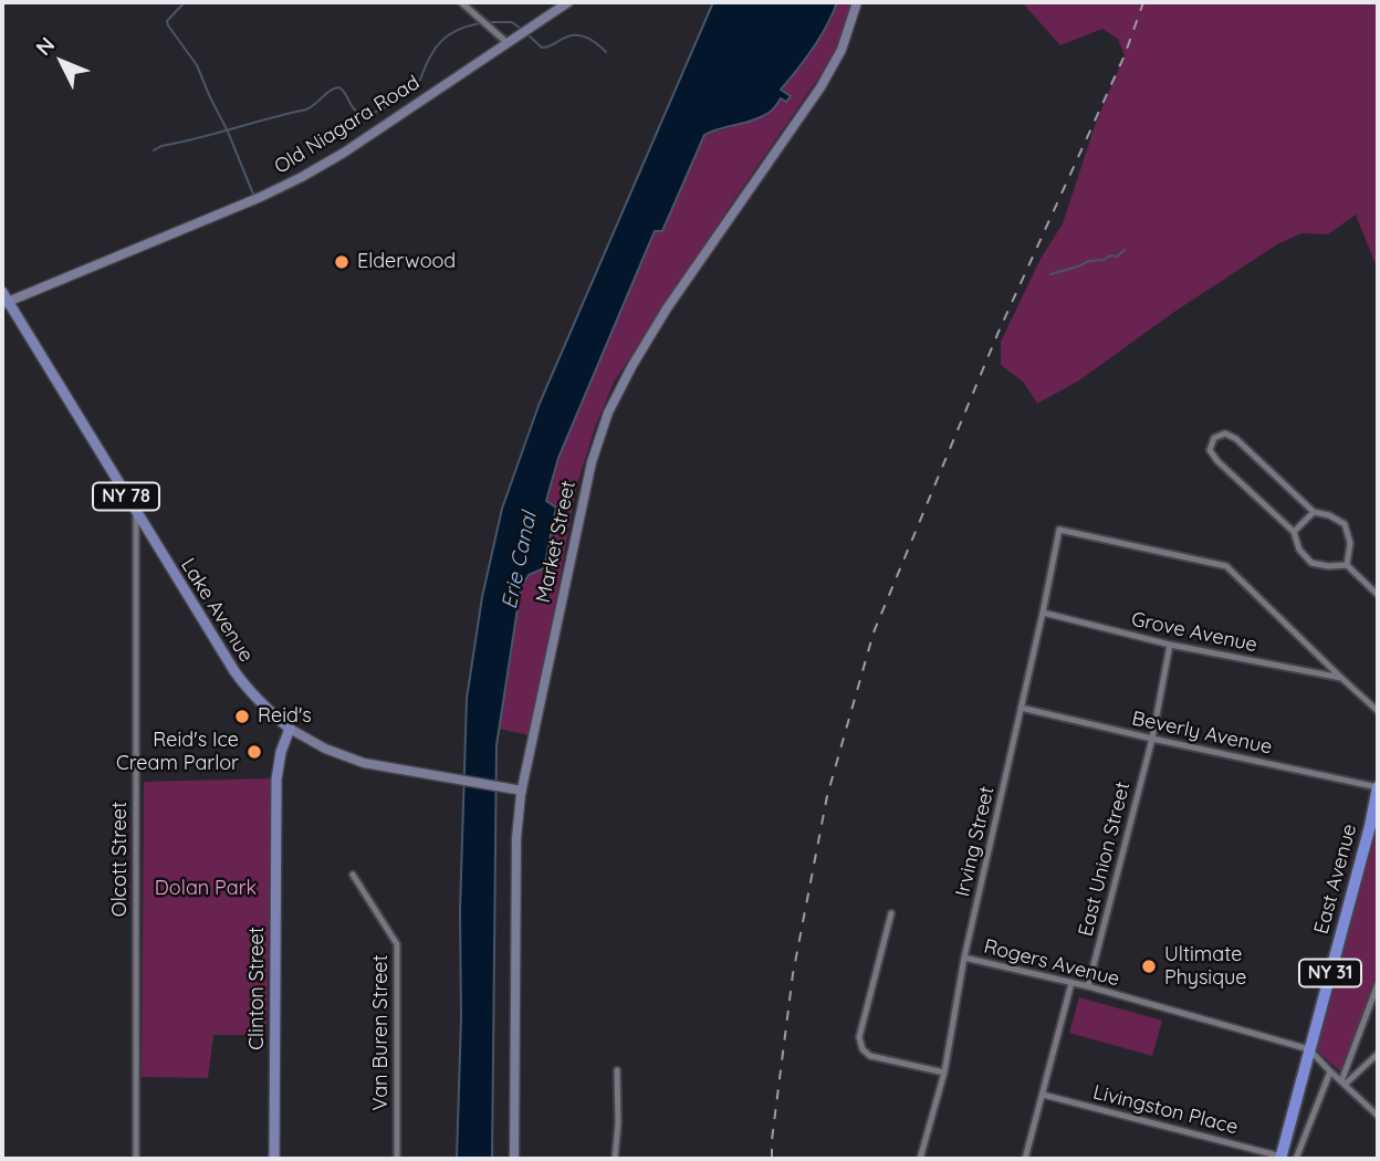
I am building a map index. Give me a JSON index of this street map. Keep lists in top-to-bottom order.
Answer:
{
  "streets": {
    "highway": ["East Avenue", "NY 31"],
    "main road": ["NY 78", "Lake Avenue", "Clinton Street"],
    "street": [
      "Old Niagara Road",
      "Market Street",
      "Grove Avenue",
      "Beverly Avenue",
      "Irving Street",
      "Olcott Street",
      "East Union Street",
      "Rogers Avenue",
      "Van Buren Street",
      "Livingston Place"
    ]
  },
  "crossings": [
    ["Old Niagara Road", "Lake Avenue"],
    ["Market Street", "Lake Avenue"],
    ["Lake Avenue", "Olcott Street"],
    ["Lake Avenue", "Clinton Street"],
    ["Grove Avenue", "Irving Street"],
    ["Grove Avenue", "East Union Street"],
    ["Beverly Avenue", "Irving Street"],
    ["Beverly Avenue", "East Union Street"],
    ["Beverly Avenue", "East Avenue"],
    ["Irving Street", "Rogers Avenue"],
    ["East Union Street", "Rogers Avenue"],
    ["East Avenue", "Rogers Avenue"],
    ["East Avenue", "Livingston Place"]
  ],
  "water": ["Erie Canal"],
  "parks": ["Dolan Park"],
  "places": [
    "Elderwood",
    "Reid's",
    "Reid's Ice Cream Parlor",
    "Ultimate Physique"
  ],
  "north": "top left"
}
